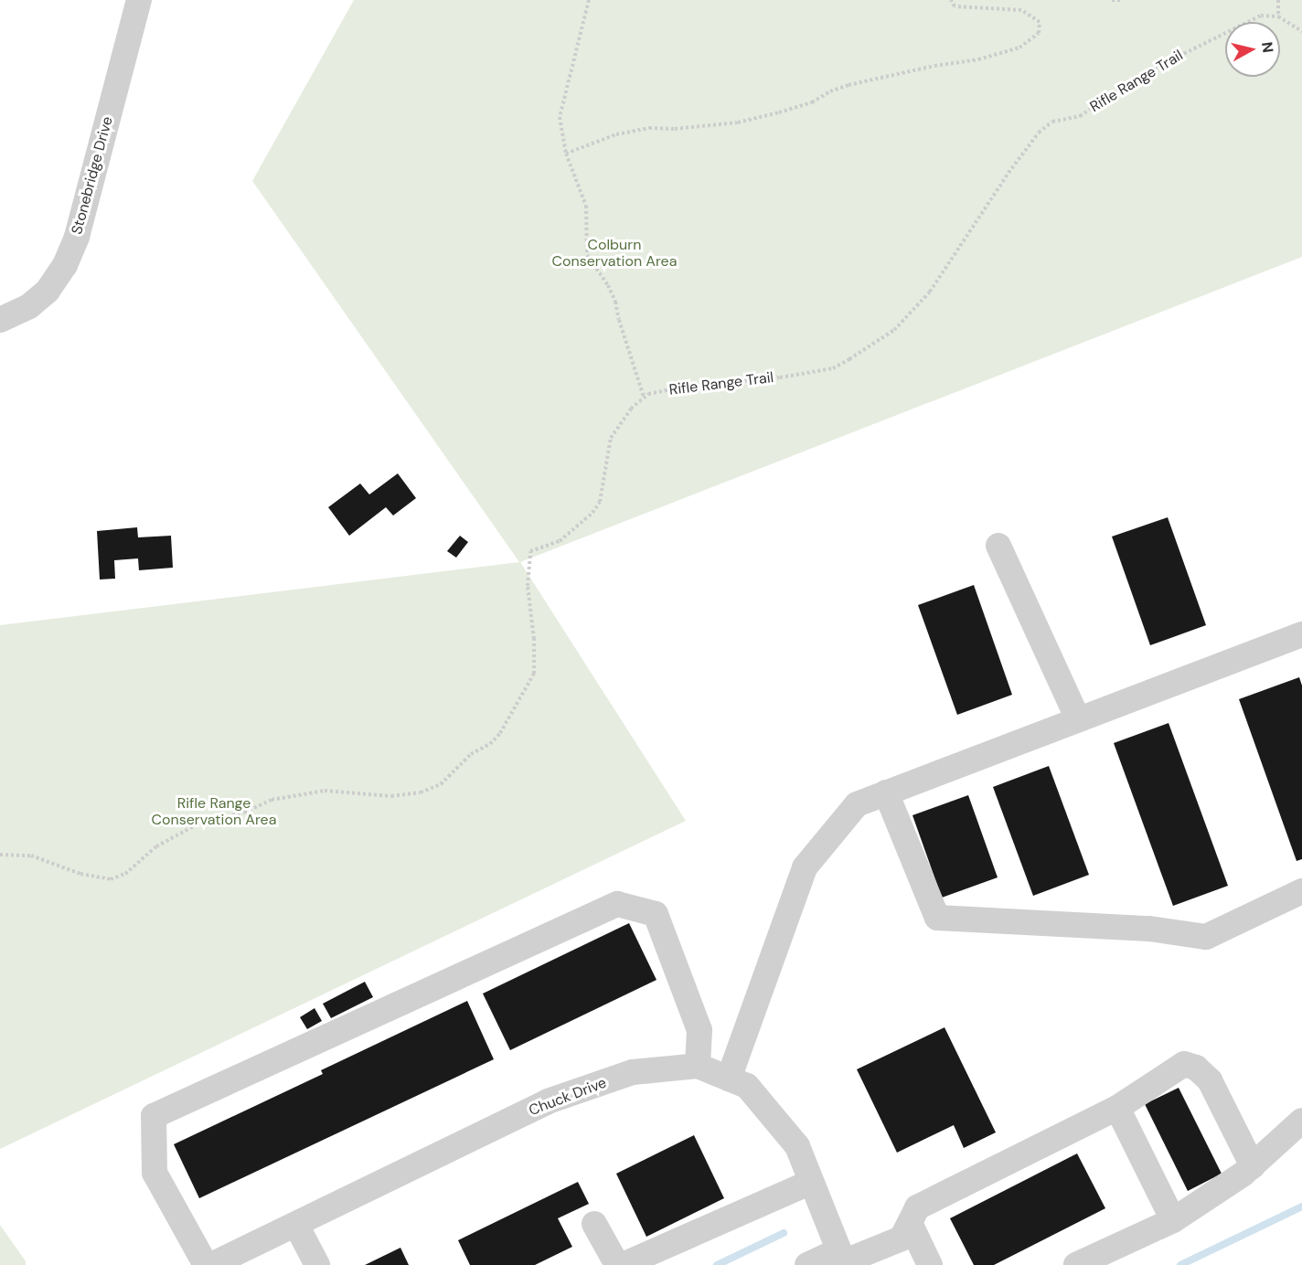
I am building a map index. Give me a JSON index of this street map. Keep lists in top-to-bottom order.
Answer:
{
  "streets": {
    "street": ["Stonebridge Drive", "Chuck Drive"],
    "path": ["Rifle Range Trail"]
  },
  "parks": ["Colburn Conservation Area", "Rifle Range Conservation Area"],
  "north": "right"
}
